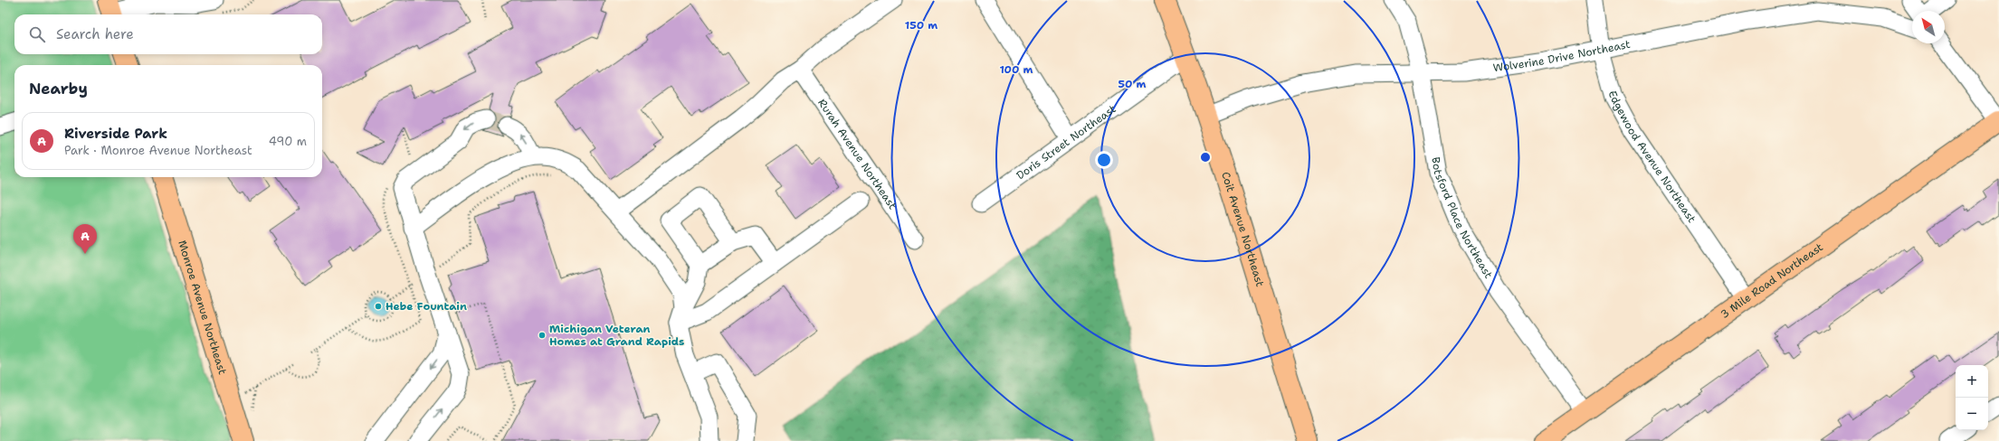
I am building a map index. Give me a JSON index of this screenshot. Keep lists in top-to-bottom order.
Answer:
{
  "streets": {
    "main road": ["Coit Avenue Northeast", "3 Mile Road Northeast", "Monroe Avenue Northeast"],
    "street": [
      "Wolverine Drive Northeast",
      "Doris Street Northeast",
      "Rurah Avenue Northeast",
      "Edgewood Avenue Northeast",
      "Botsford Place Northeast"
    ]
  },
  "crossings": [
    ["Wolverine Drive Northeast", "Edgewood Avenue Northeast"],
    ["Wolverine Drive Northeast", "Botsford Place Northeast"],
    ["Wolverine Drive Northeast", "Coit Avenue Northeast"],
    ["Doris Street Northeast", "Coit Avenue Northeast"],
    ["Edgewood Avenue Northeast", "3 Mile Road Northeast"],
    ["Botsford Place Northeast", "3 Mile Road Northeast"]
  ],
  "places": ["Hebe Fountain", "Michigan Veteran Homes at Grand Rapids"],
  "north": "top left",
  "page": {
    "search": "Search here",
    "heading": "Nearby",
    "list": [
      {
        "mark": "A",
        "name": "Riverside Park",
        "note": "Park · Monroe Avenue Northeast",
        "value": "490 m"
      }
    ],
    "pins": "A",
    "map_buttons": ["+", "−"]
  },
  "rings": ["150 m", "100 m", "50 m"]
}
